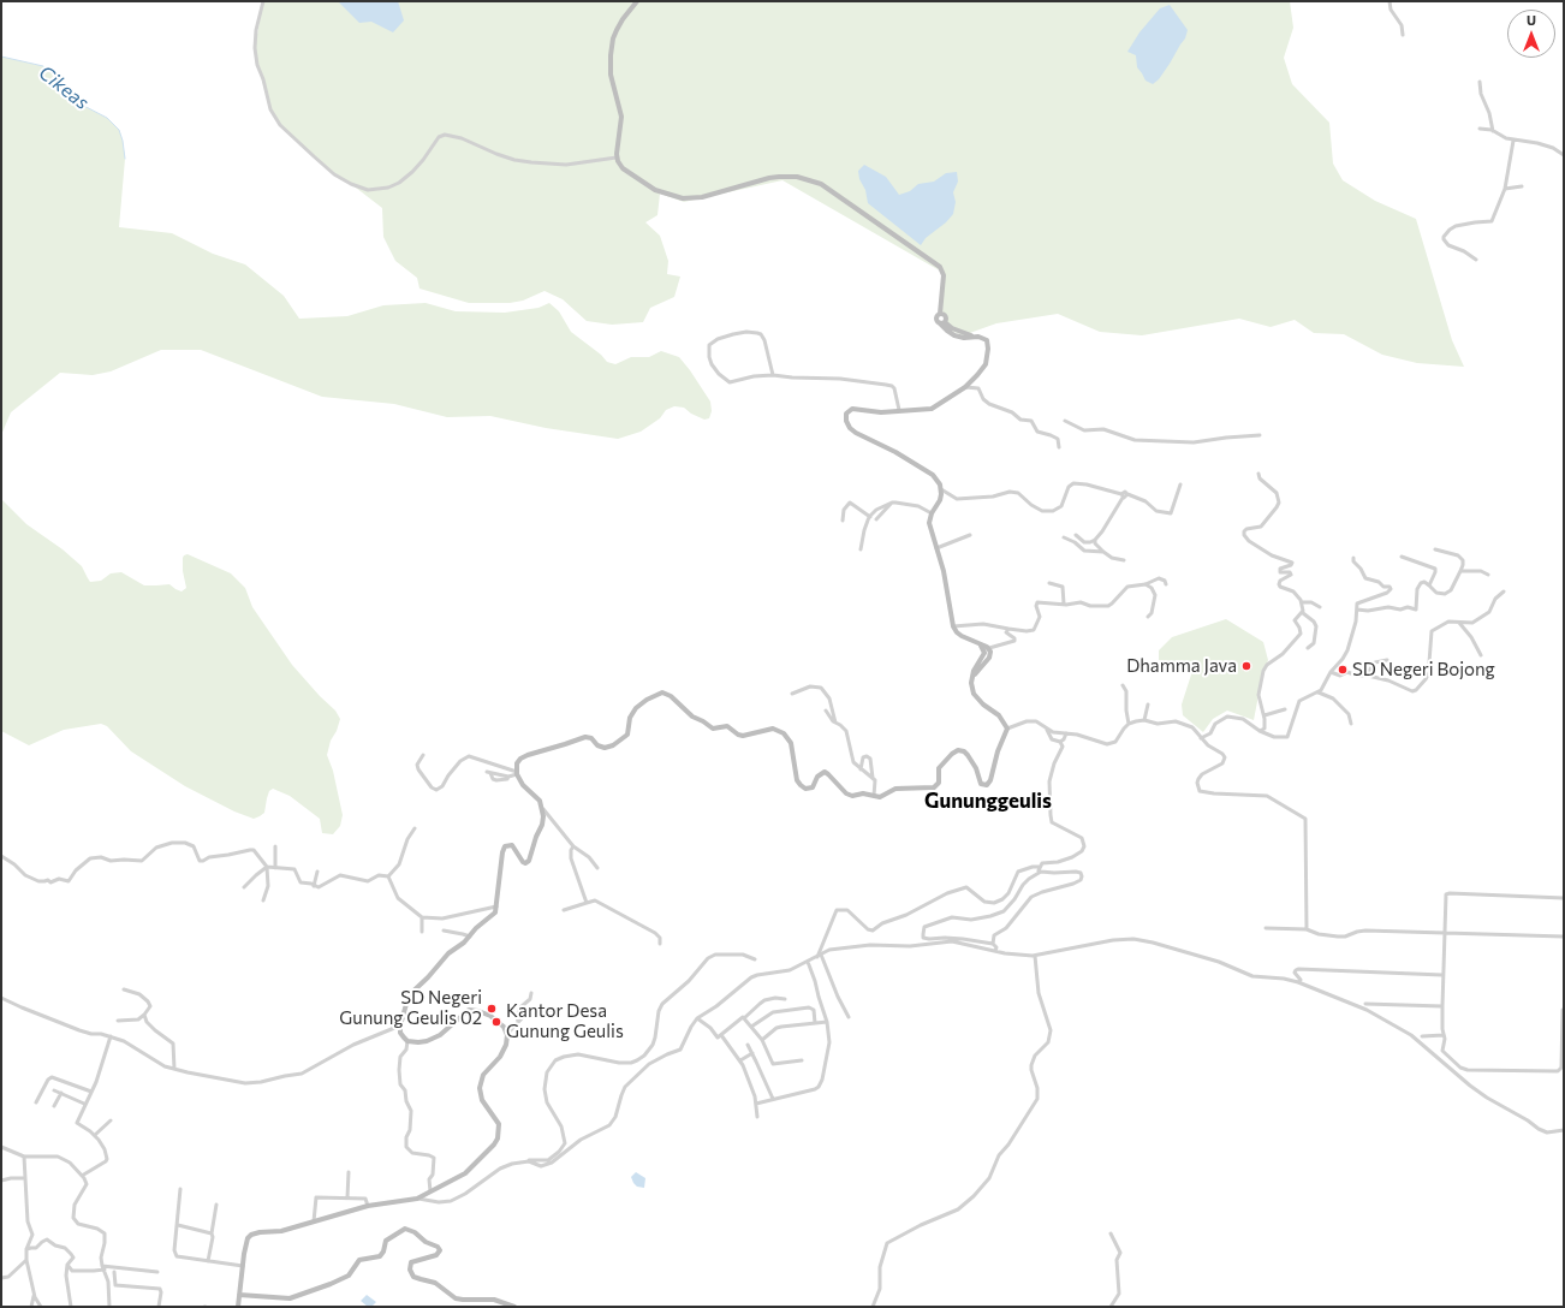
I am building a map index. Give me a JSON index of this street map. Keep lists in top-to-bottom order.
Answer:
{
  "districts": ["Gununggeulis"],
  "water": ["Cikeas"],
  "places": [
    "Dhamma Java",
    "SD Negeri Bojong",
    "SD Negeri Gunung Geulis 02",
    "Kantor Desa Gunung Geulis"
  ],
  "north": "top"
}
